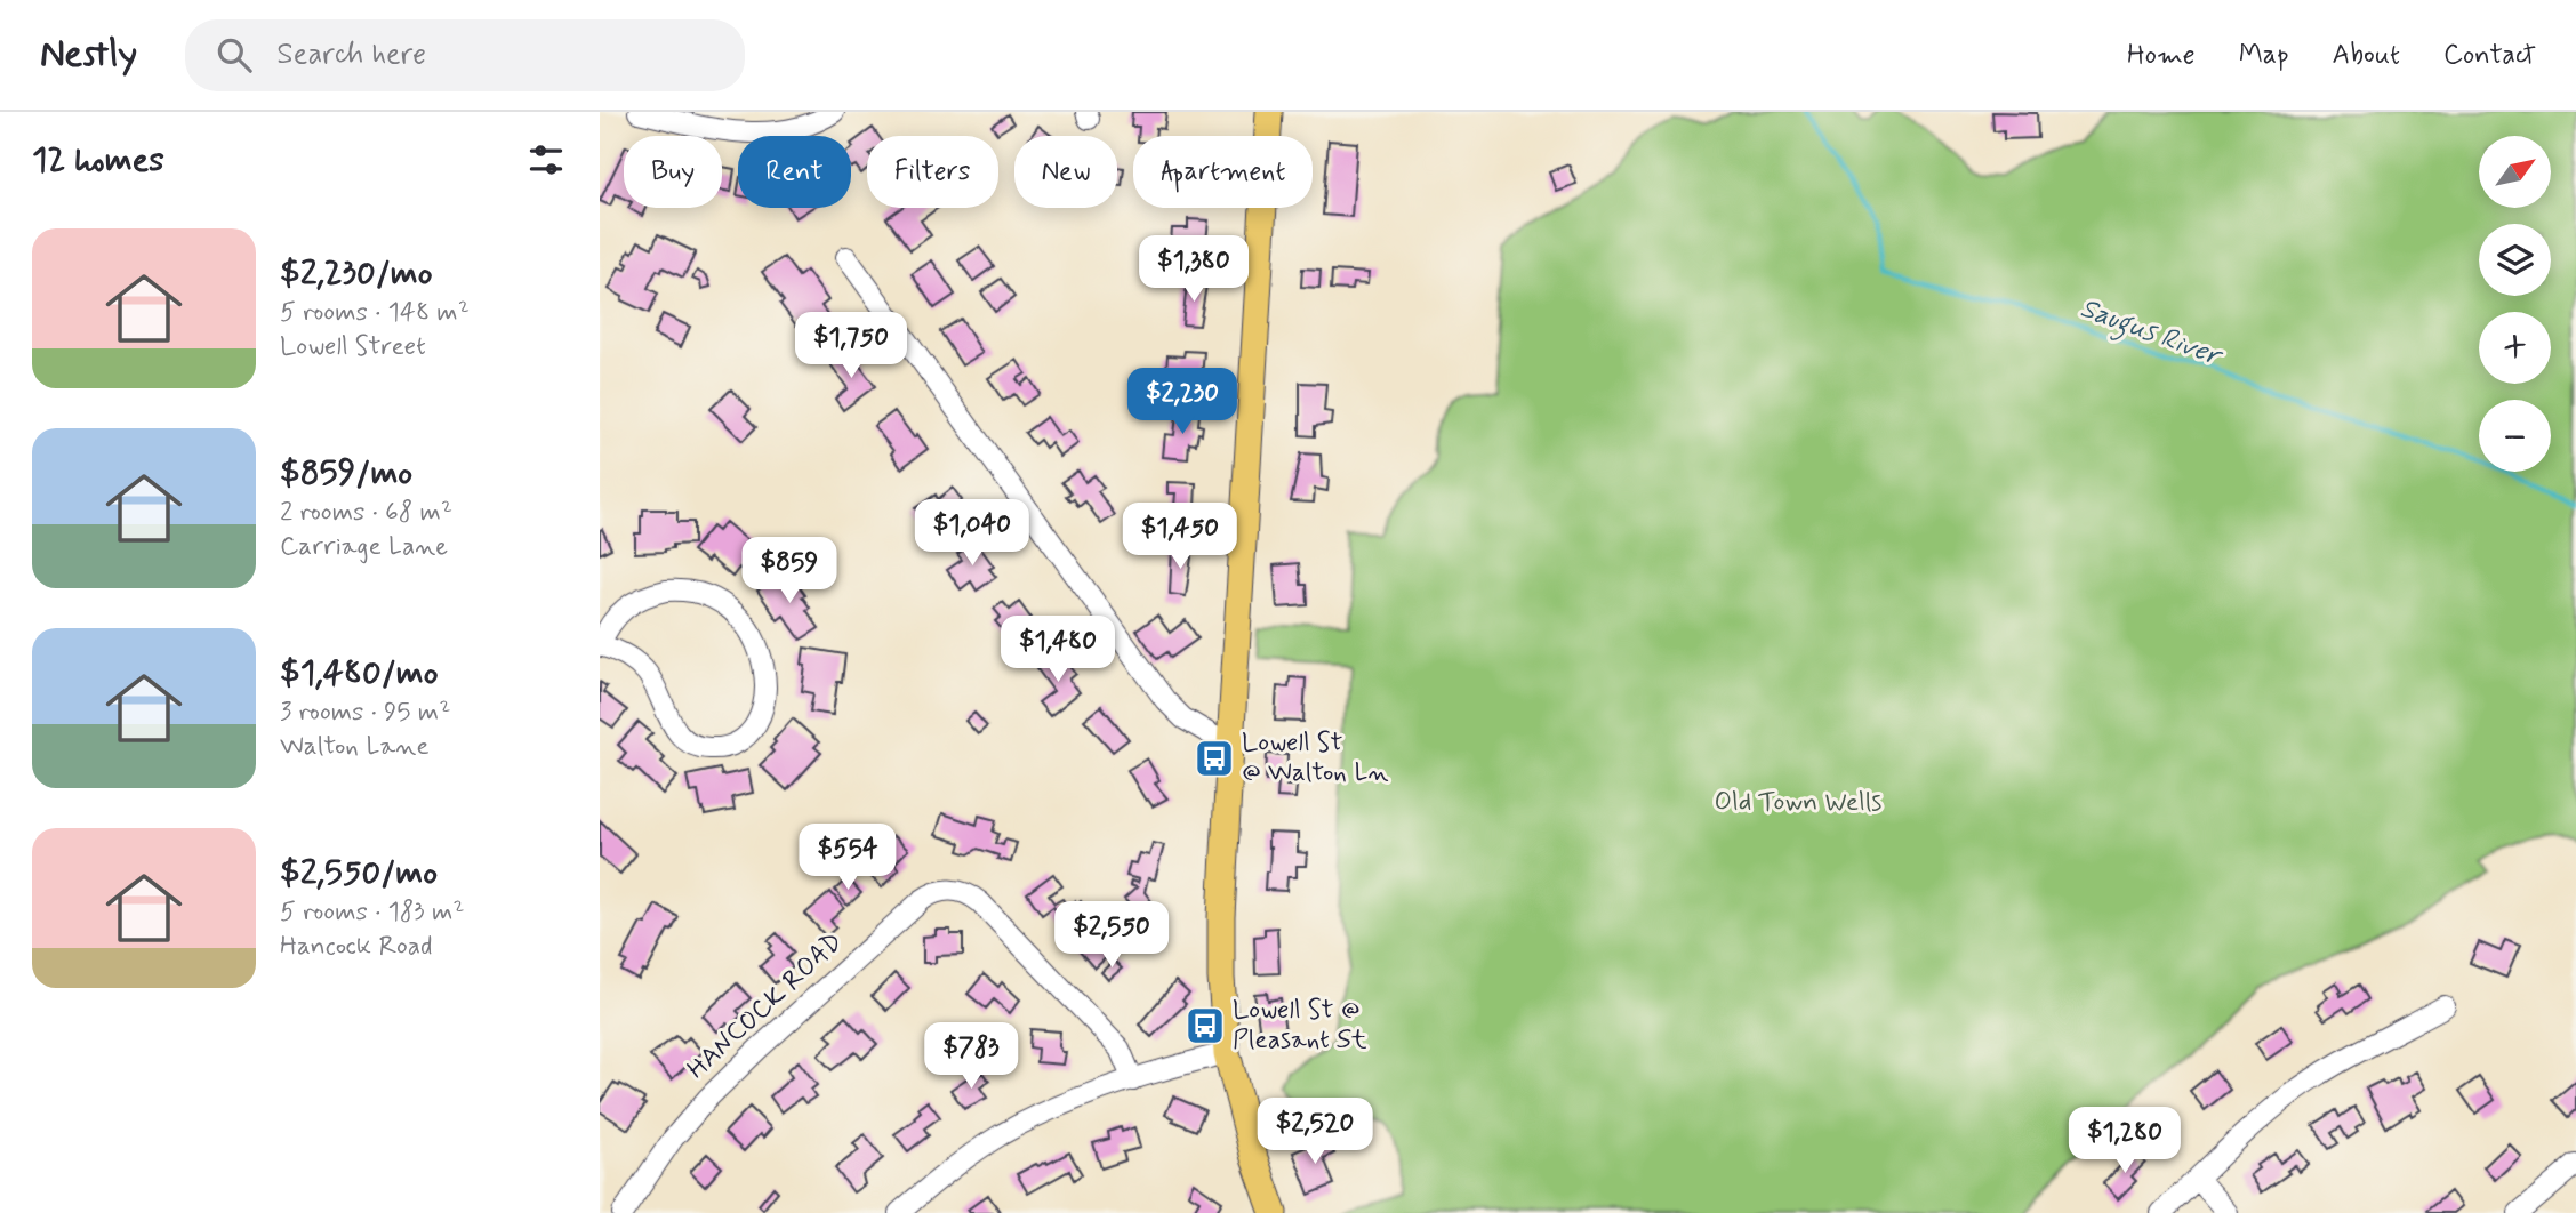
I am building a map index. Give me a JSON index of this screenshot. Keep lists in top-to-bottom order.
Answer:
{
  "streets": {
    "street": ["HANCOCK ROAD"]
  },
  "water": ["Saugus River"],
  "parks": ["Old Town Wells"],
  "places": {
    "bus stop": ["Lowell St @ Walton Ln", "Lowell St @ Pleasant St"]
  },
  "north": "top right",
  "page": {
    "header": "Nestly",
    "search": "Search here",
    "nav": [
      "Home",
      "Map",
      "About",
      "Contact"
    ],
    "heading": "12 homes",
    "map_buttons": ["+", "−"],
    "chip": [
      "Buy",
      "Rent",
      "Filters",
      "New",
      "Apartment"
    ],
    "list": [
      {
        "name": "$2,230/mo",
        "note": "5 rooms · 148 m² · Lowell Street"
      },
      {
        "name": "$859/mo",
        "note": "2 rooms · 68 m² · Carriage Lane"
      },
      {
        "name": "$1,480/mo",
        "note": "3 rooms · 95 m² · Walton Lane"
      },
      {
        "name": "$2,550/mo",
        "note": "5 rooms · 183 m² · Hancock Road"
      }
    ],
    "price": [
      "$1,380",
      "$1,750",
      "$2,230",
      "$1,040",
      "$1,450",
      "$859",
      "$1,480",
      "$554",
      "$2,550",
      "$783",
      "$2,520",
      "$1,280"
    ]
  }
}
